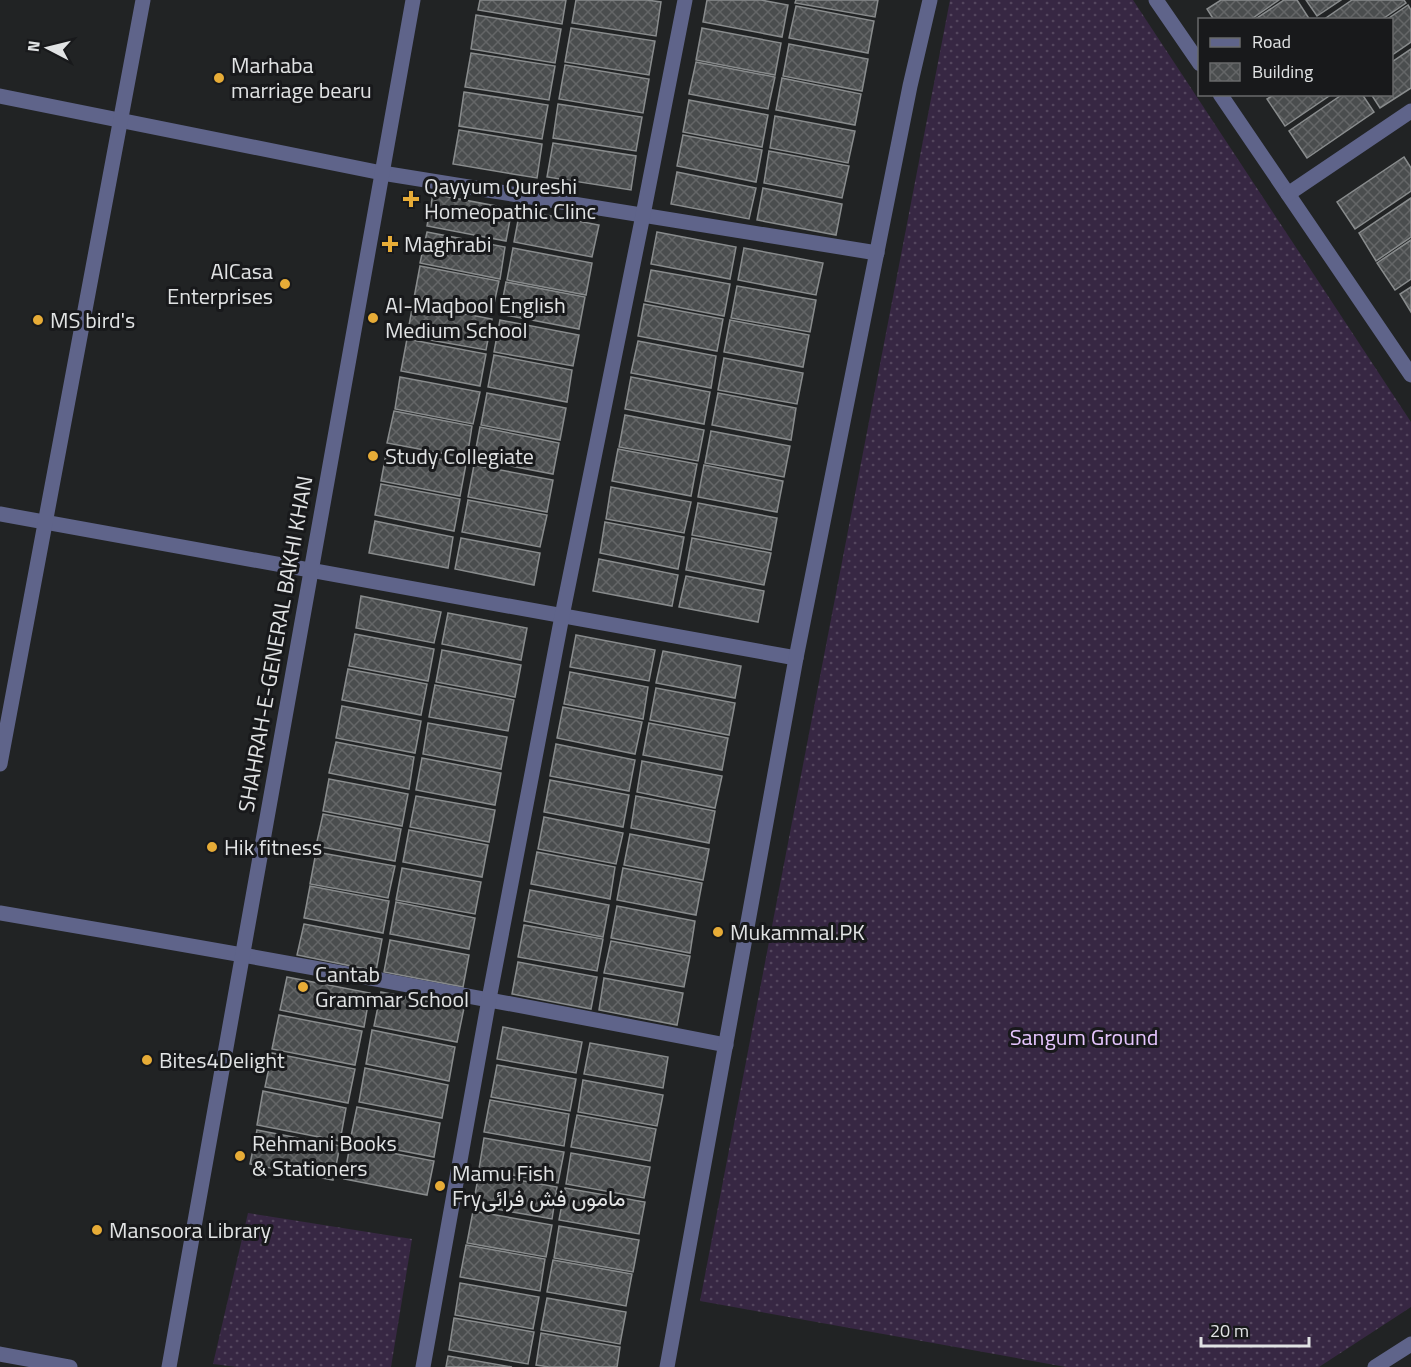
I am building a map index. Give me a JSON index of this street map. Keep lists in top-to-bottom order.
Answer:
{
  "streets": {
    "street": ["SHAHRAH-E-GENERAL BAKHI KHAN"]
  },
  "parks": ["Sangum Ground"],
  "places": {
    "other": [
      "Marhaba marriage bearu",
      "AlCasa Enterprises",
      "Al-Maqbool English Medium School",
      "MS bird's",
      "Study Collegiate",
      "Hik fitness",
      "Mukammal.PK",
      "Cantab Grammar School",
      "Bites4Delight",
      "Rehmani Books & Stationers",
      "Mamu Fish Fryماموں فش فرائی",
      "Mansoora Library"
    ],
    "health": ["Qayyum Qureshi Homeopathic Clinc", "Maghrabi"]
  },
  "legend": ["Road", "Building"],
  "scale_bar": "20 m",
  "north": "left"
}
